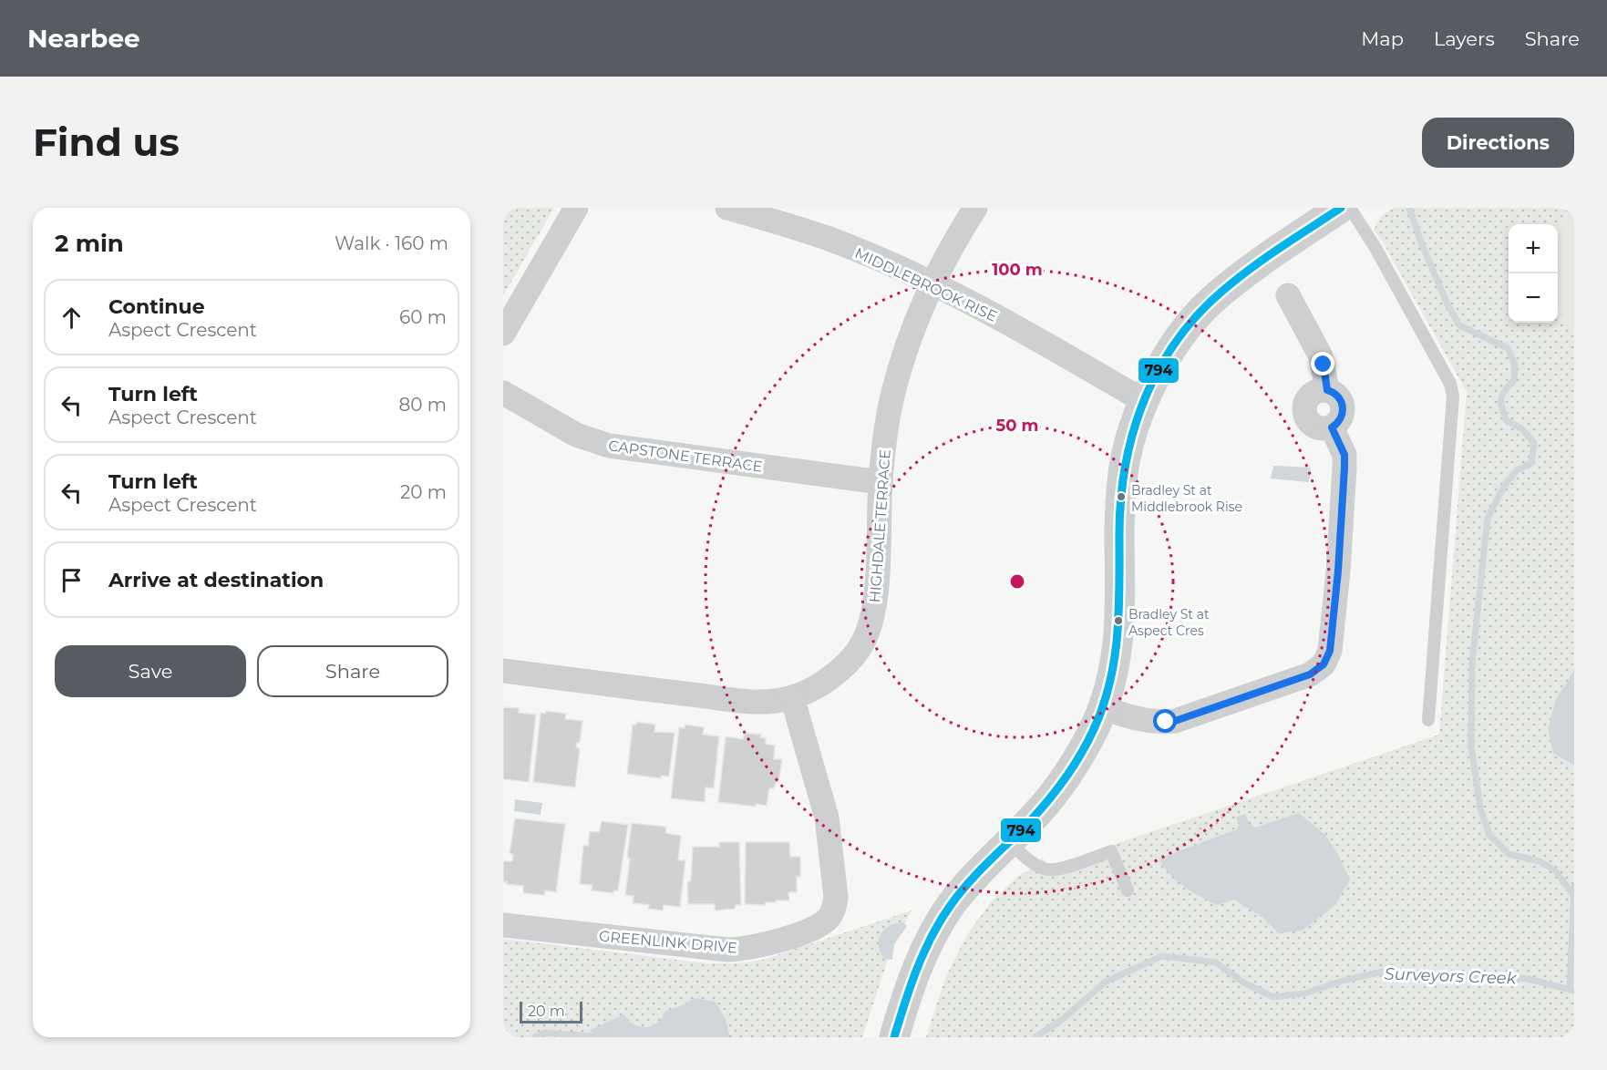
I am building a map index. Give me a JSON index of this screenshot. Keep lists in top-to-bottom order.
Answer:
{
  "streets": {
    "street": [
      "MIDDLEBROOK RISE",
      "CAPSTONE TERRACE",
      "HIGHDALE TERRACE",
      "GREENLINK DRIVE"
    ]
  },
  "crossings": [
    ["MIDDLEBROOK RISE", "HIGHDALE TERRACE"],
    ["CAPSTONE TERRACE", "HIGHDALE TERRACE"],
    ["HIGHDALE TERRACE", "GREENLINK DRIVE"]
  ],
  "water": ["Surveyors Creek"],
  "places": ["Bradley St at Middlebrook Rise", "Bradley St at Aspect Cres"],
  "lines": ["transit line 794"],
  "scale_bar": "20 m",
  "page": {
    "header": "Nearbee",
    "nav": ["Map", "Layers", "Share"],
    "buttons": [
      "Directions",
      ["Save", "Share"]
    ],
    "title": "Find us",
    "heading": ["2 min", "Walk · 160 m"],
    "map_buttons": ["+", "−"],
    "list": [
      ["Continue", "Aspect Crescent", "60 m"],
      ["Turn left", "Aspect Crescent", "80 m"],
      ["Turn left", "Aspect Crescent", "20 m"],
      "Arrive at destination"
    ],
    "scale": "20 m"
  },
  "rings": ["100 m", "50 m"]
}
